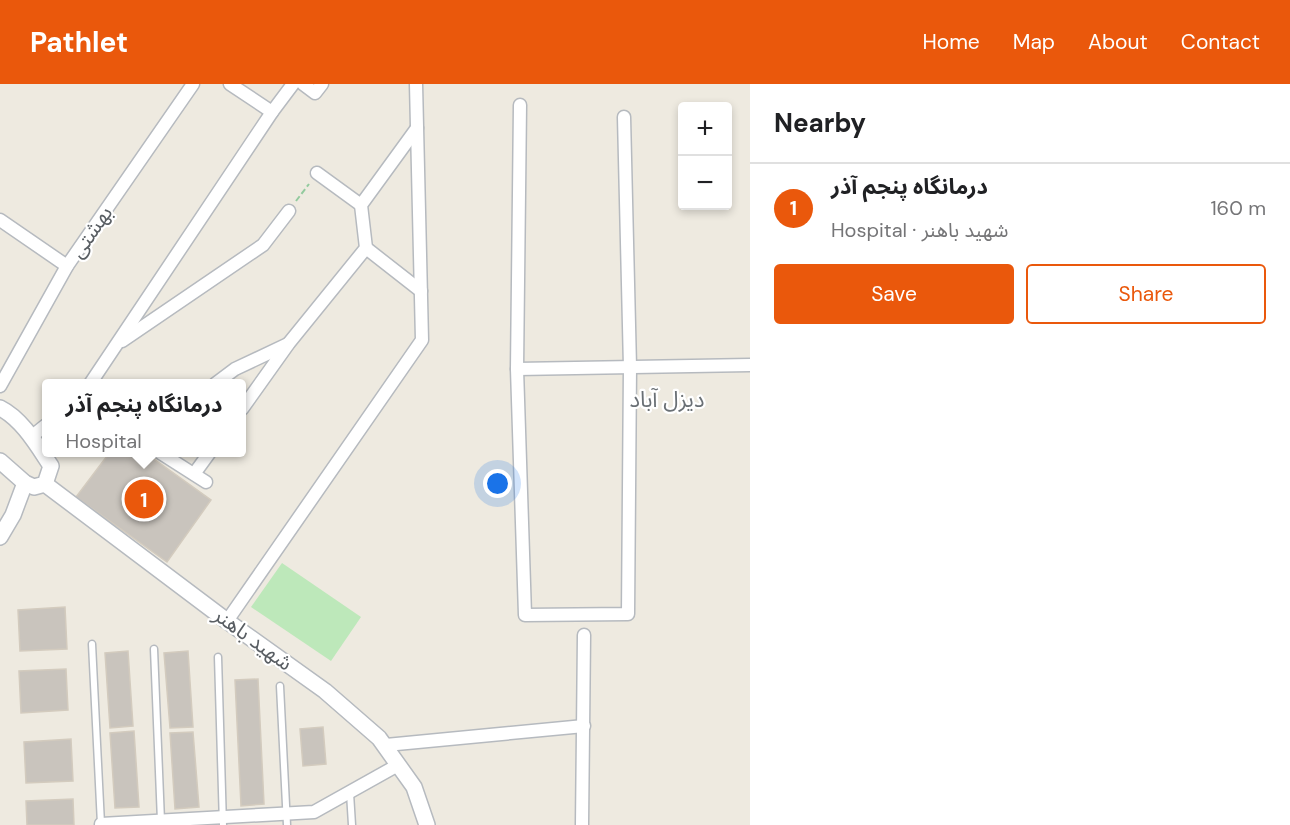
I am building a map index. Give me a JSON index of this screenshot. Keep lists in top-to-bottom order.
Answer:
{
  "streets": {
    "street": ["بهشتی", "شهید باهنر"]
  },
  "districts": ["دیزل آباد"],
  "page": {
    "header": "Pathlet",
    "nav": [
      "Home",
      "Map",
      "About",
      "Contact"
    ],
    "heading": "Nearby",
    "map_buttons": ["+", "−"],
    "list": [
      {
        "mark": "1",
        "name": "درمانگاه پنجم آذر",
        "note": "Hospital · شهید باهنر",
        "value": "160 m"
      }
    ],
    "buttons": ["Save", "Share"],
    "popup": ["درمانگاه پنجم آذر", "Hospital"],
    "pins": "1"
  }
}
